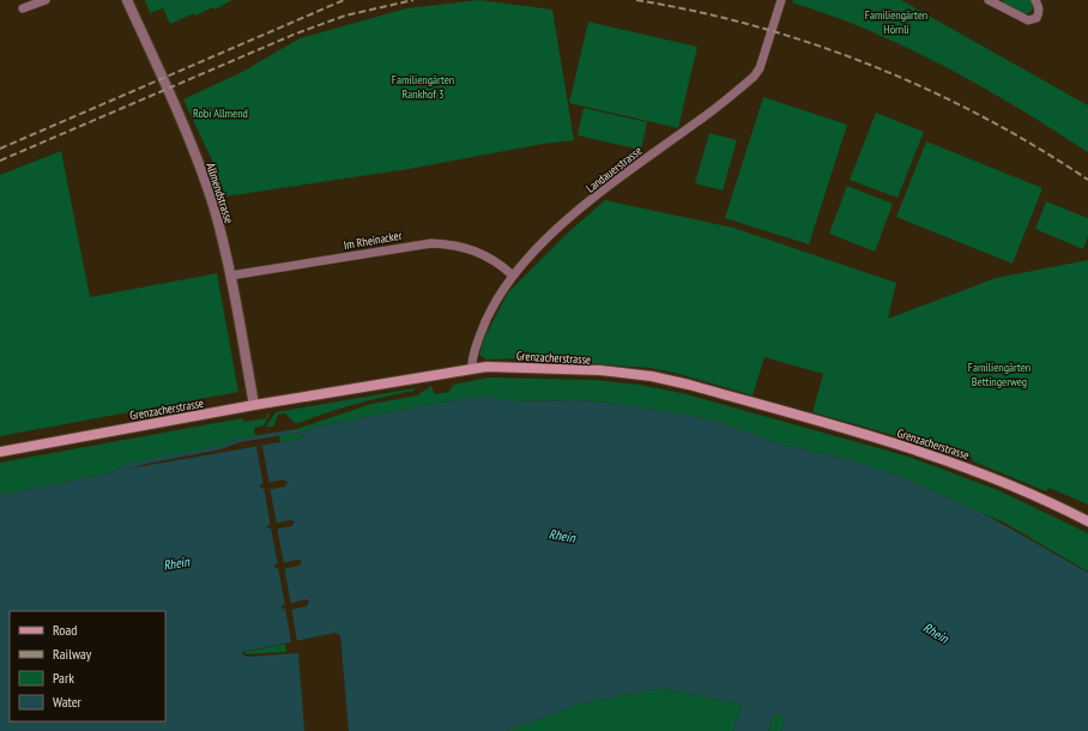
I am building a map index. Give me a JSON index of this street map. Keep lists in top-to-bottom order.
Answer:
{
  "streets": {
    "main road": ["Grenzacherstrasse"],
    "street": ["Landauerstrasse", "Allmendstrasse", "Im Rheinacker"]
  },
  "crossings": [
    ["Landauerstrasse", "Im Rheinacker"],
    ["Landauerstrasse", "Grenzacherstrasse"],
    ["Allmendstrasse", "Im Rheinacker"],
    ["Allmendstrasse", "Grenzacherstrasse"]
  ],
  "water": ["Rhein"],
  "parks": [
    "Familiengärten Hörnli",
    "Familiengärten Rankhof 3",
    "Robi Allmend",
    "Familiengärten Bettingerweg"
  ],
  "legend": [
    "Road",
    "Railway",
    "Park",
    "Water"
  ]
}
